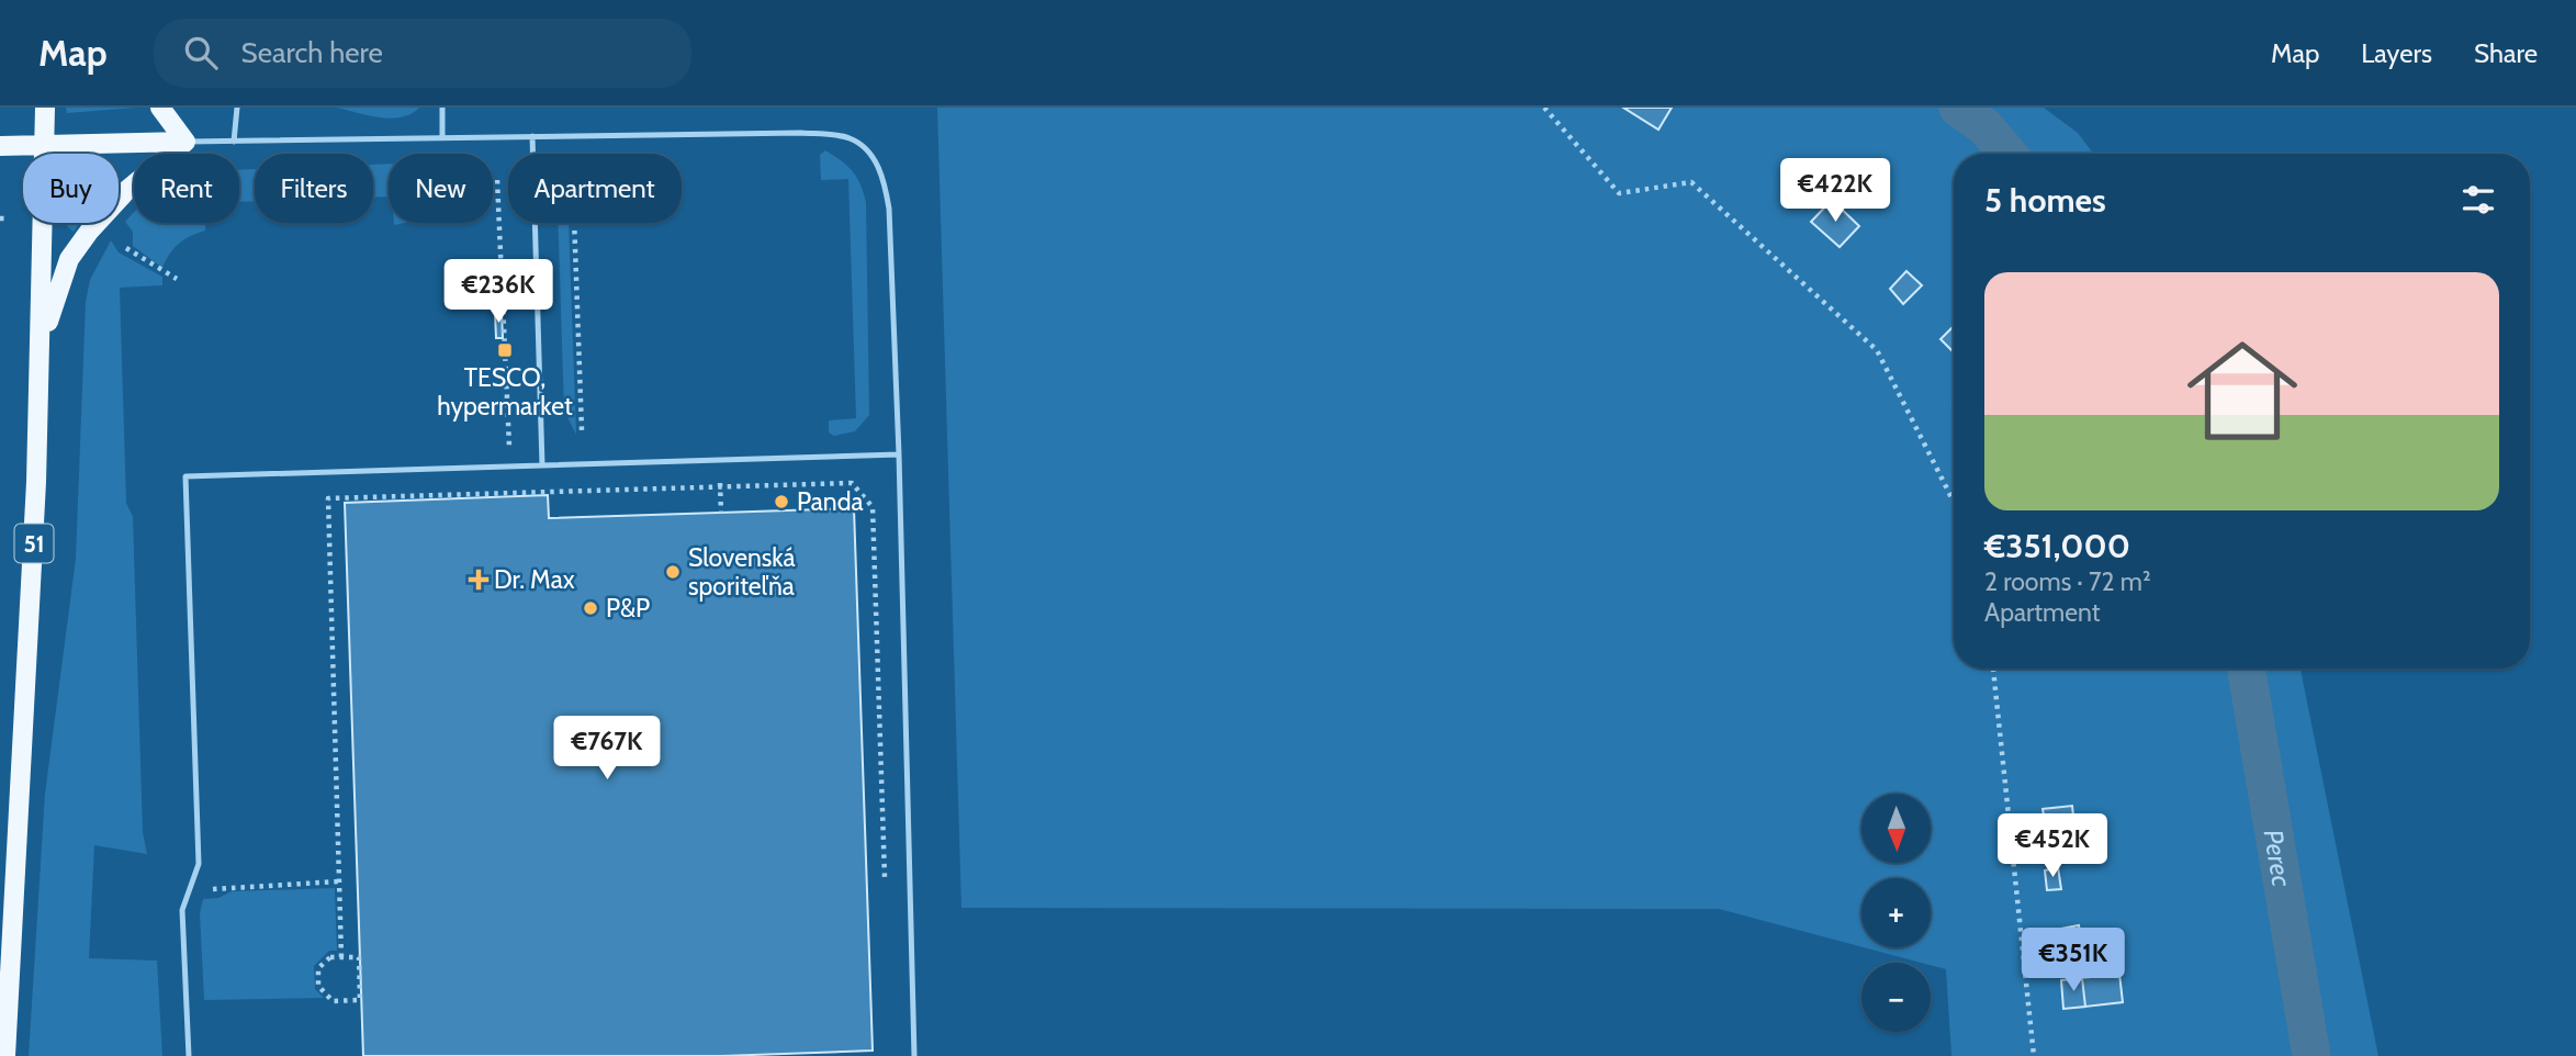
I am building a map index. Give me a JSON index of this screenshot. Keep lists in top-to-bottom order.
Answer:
{
  "streets": {
    "main road": ["51"]
  },
  "water": ["Perec"],
  "places": {
    "transit": ["TESCO, hypermarket"],
    "other": ["Panda", "Slovenská sporiteľňa", "P&P"],
    "health": ["Dr. Max"]
  },
  "north": "bottom",
  "page": {
    "header": "Map",
    "search": "Search here",
    "nav": ["Map", "Layers", "Share"],
    "chip": [
      "Buy",
      "Rent",
      "Filters",
      "New",
      "Apartment"
    ],
    "heading": "5 homes",
    "price": [
      "€422K",
      "€236K",
      "€767K",
      "€452K",
      "€351K"
    ],
    "list": [
      {
        "name": "€351,000",
        "note": "2 rooms · 72 m² · Apartment"
      }
    ],
    "map_buttons": ["+", "−"]
  }
}
